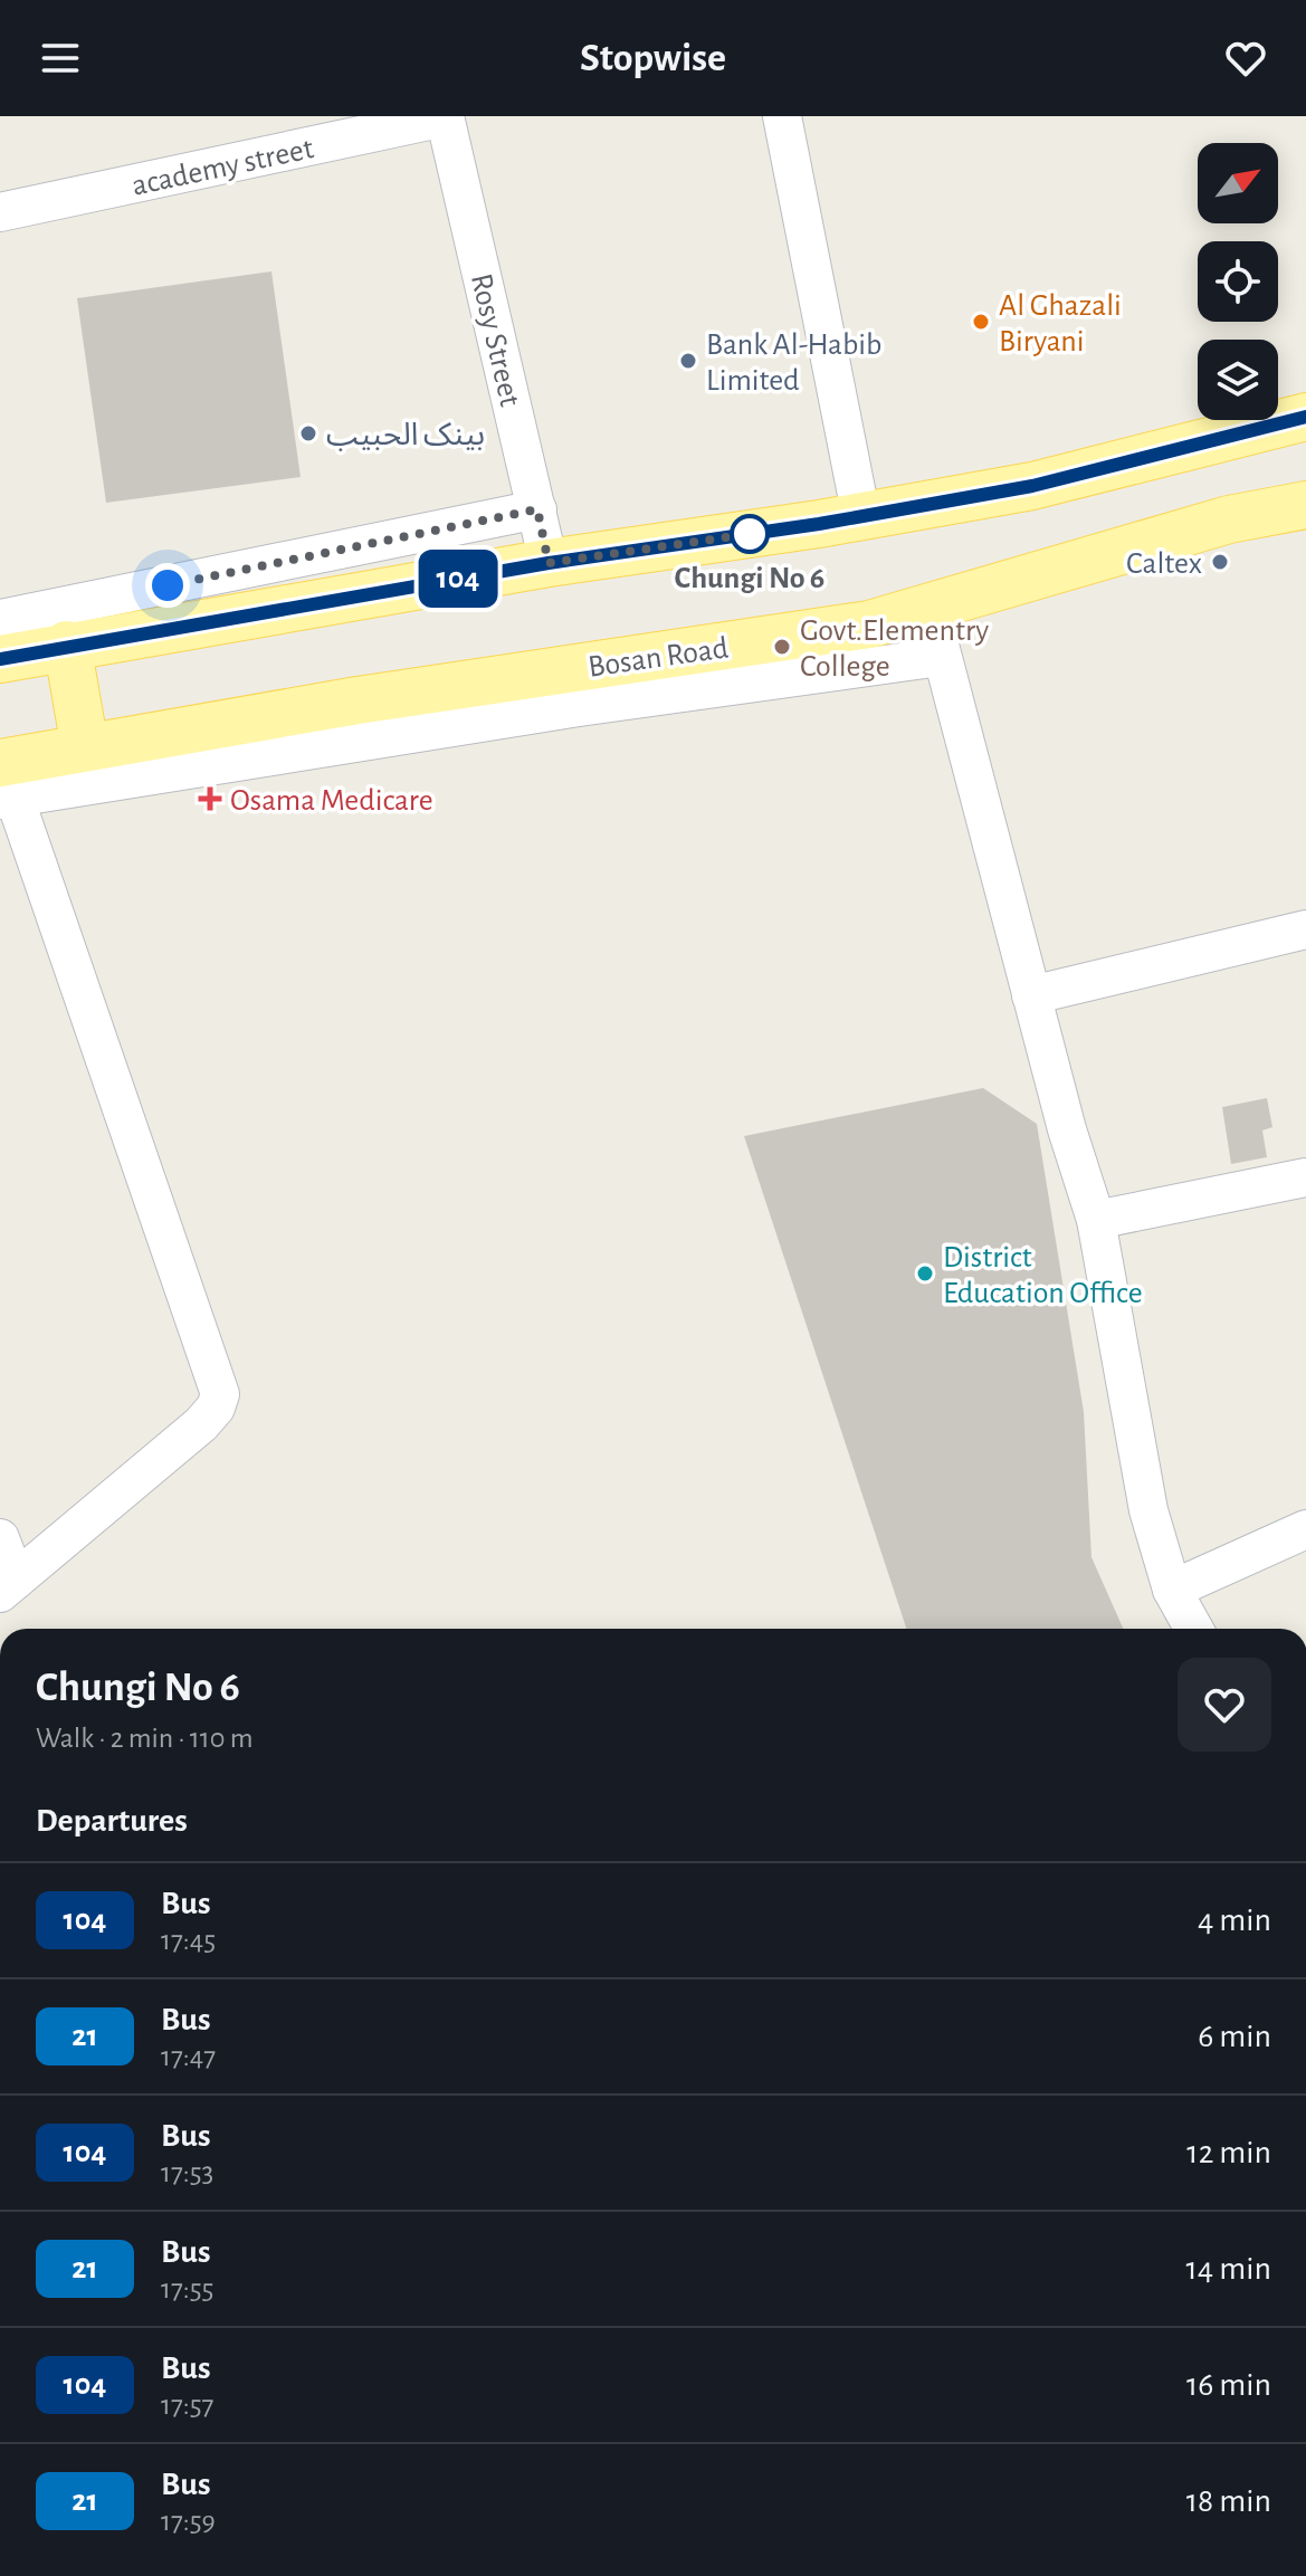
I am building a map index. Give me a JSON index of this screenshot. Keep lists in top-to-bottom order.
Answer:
{
  "streets": {
    "main road": ["Bosan Road"],
    "street": ["academy street", "Rosy Street"]
  },
  "crossings": [
    ["academy street", "Rosy Street"]
  ],
  "places": {
    "other": [
      "Al Ghazali Biryani",
      "Bank Al-Habib Limited",
      "بينک الحبيب",
      "Chungi No 6",
      "Caltex",
      "Govt.Elementry College",
      "District Education Office"
    ],
    "health": ["Osama Medicare"]
  },
  "lines": ["bus line 104"],
  "north": "top right",
  "page": {
    "header": "Stopwise",
    "on_map": "104",
    "heading": [
      ["Chungi No 6", "Walk · 2 min · 110 m"],
      "Departures"
    ],
    "list": [
      {
        "mark": "104",
        "name": "Bus",
        "note": "17:45",
        "value": "4 min"
      },
      {
        "mark": "21",
        "name": "Bus",
        "note": "17:47",
        "value": "6 min"
      },
      {
        "mark": "104",
        "name": "Bus",
        "note": "17:53",
        "value": "12 min"
      },
      {
        "mark": "21",
        "name": "Bus",
        "note": "17:55",
        "value": "14 min"
      },
      {
        "mark": "104",
        "name": "Bus",
        "note": "17:57",
        "value": "16 min"
      },
      {
        "mark": "21",
        "name": "Bus",
        "note": "17:59",
        "value": "18 min"
      }
    ]
  }
}
